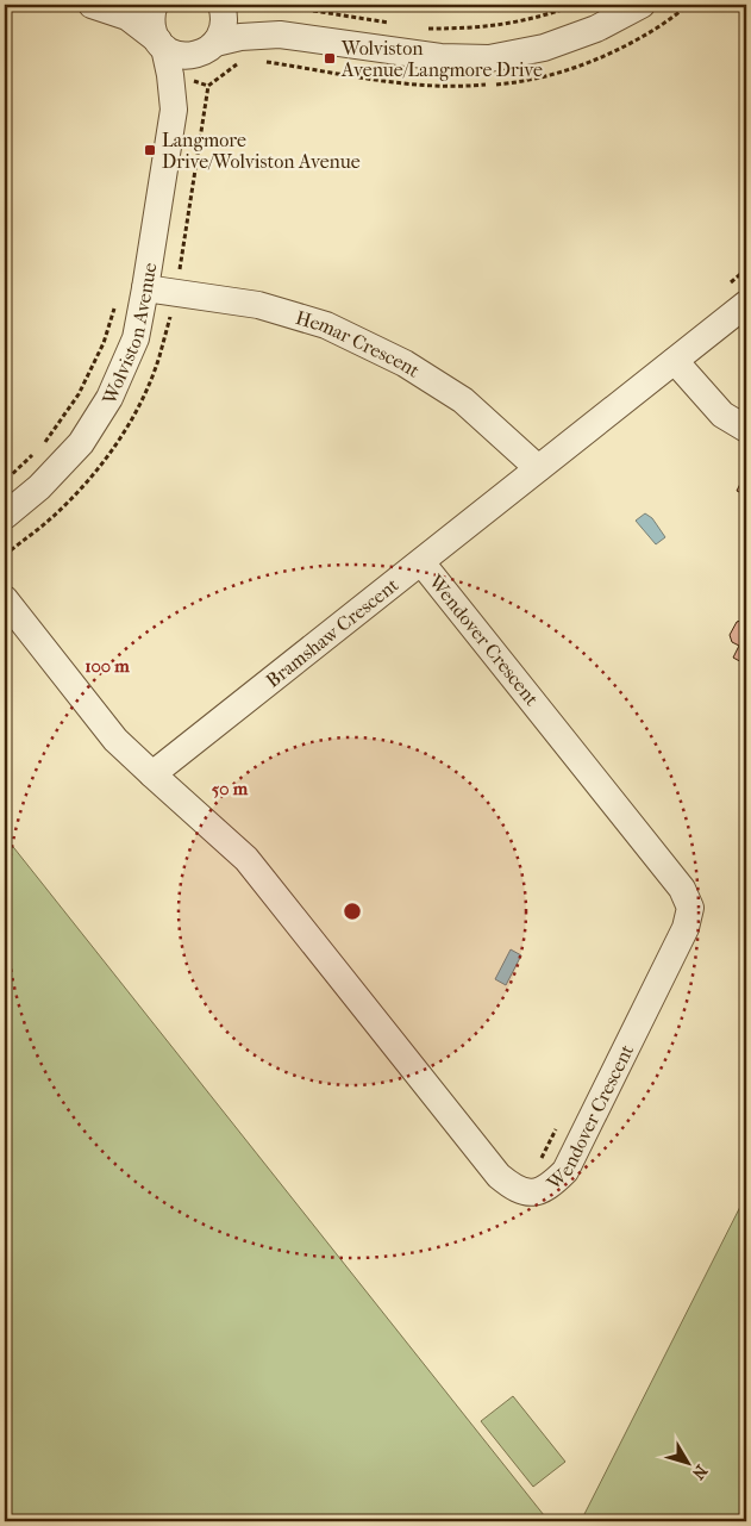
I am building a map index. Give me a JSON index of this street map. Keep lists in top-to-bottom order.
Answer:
{
  "streets": {
    "street": [
      "Wolviston Avenue",
      "Hemar Crescent",
      "Bramshaw Crescent",
      "Wendover Crescent"
    ]
  },
  "crossings": [
    ["Wolviston Avenue", "Hemar Crescent"],
    ["Hemar Crescent", "Bramshaw Crescent"],
    ["Bramshaw Crescent", "Wendover Crescent"]
  ],
  "places": {
    "transit": ["Wolviston Avenue/Langmore Drive", "Langmore Drive/Wolviston Avenue"]
  },
  "north": "bottom right",
  "rings": ["100 m", "50 m"]
}
